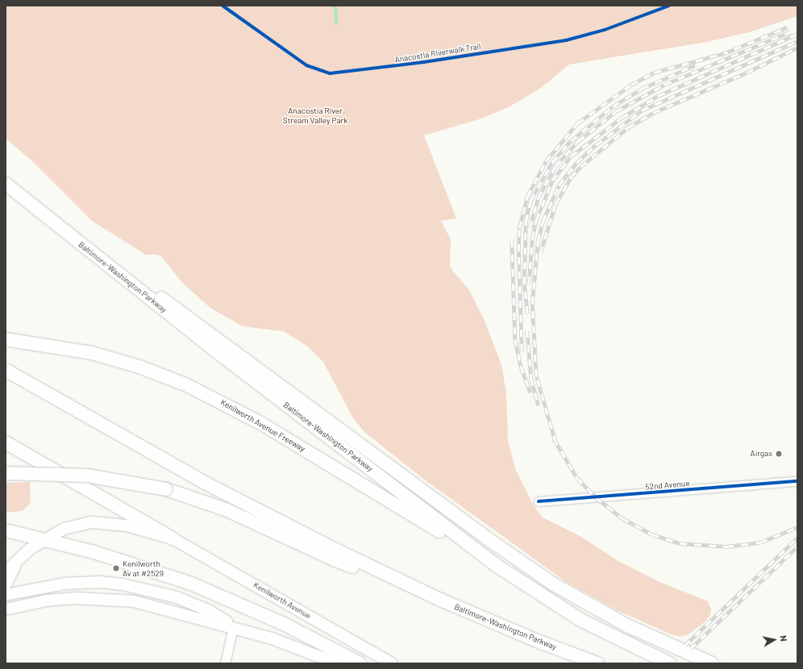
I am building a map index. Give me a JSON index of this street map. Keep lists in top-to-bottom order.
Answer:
{
  "streets": {
    "highway": ["Baltimore-Washington Parkway", "Kenilworth Avenue Freeway"],
    "main road": ["Kenilworth Avenue"],
    "street": ["52nd Avenue"],
    "cycle path": ["Anacostia Riverwalk Trail"]
  },
  "crossings": [
    ["Baltimore-Washington Parkway", "Kenilworth Avenue Freeway"]
  ],
  "parks": ["Anacostia River Stream Valley Park"],
  "places": ["Airgas", "Kenilworth Av at #2529"],
  "north": "right"
}
